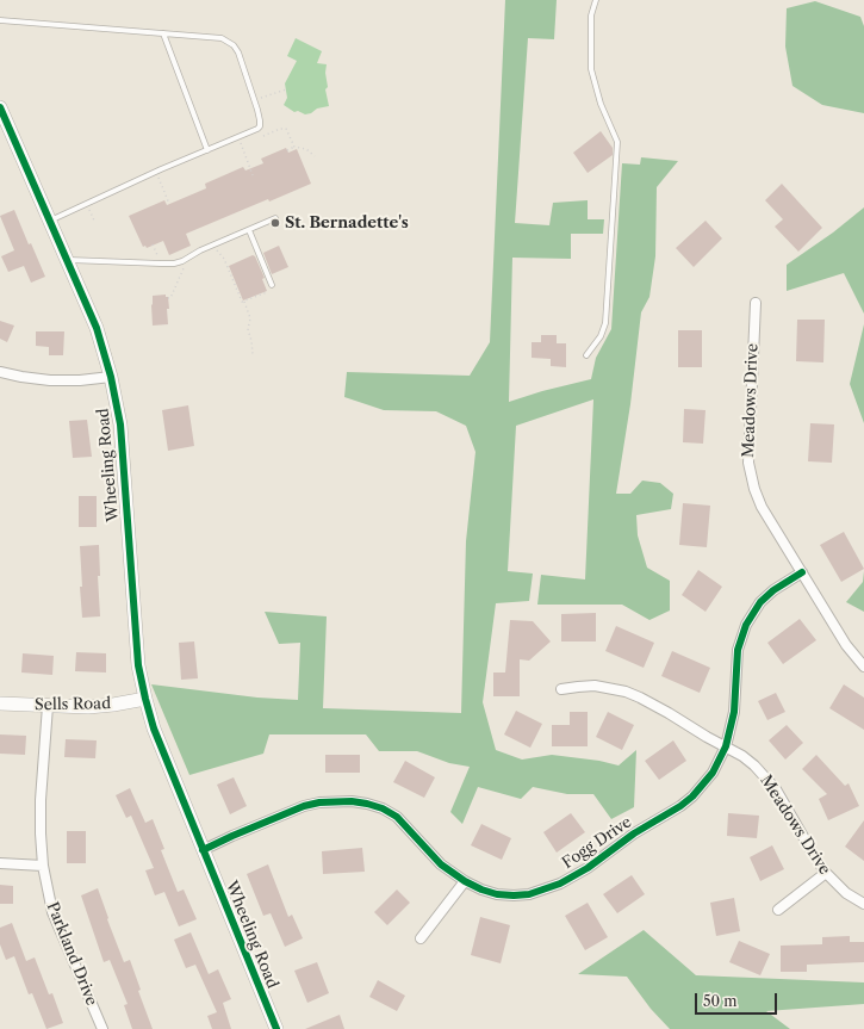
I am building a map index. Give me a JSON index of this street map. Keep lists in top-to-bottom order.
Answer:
{
  "streets": {
    "street": [
      "Meadows Drive",
      "Wheeling Road",
      "Sells Road",
      "Fogg Drive",
      "Parkland Drive"
    ]
  },
  "crossings": [
    ["Meadows Drive", "Fogg Drive"],
    ["Wheeling Road", "Sells Road"],
    ["Wheeling Road", "Fogg Drive"],
    ["Sells Road", "Parkland Drive"]
  ],
  "places": ["St. Bernadette's"],
  "scale_bar": "50 m"
}
